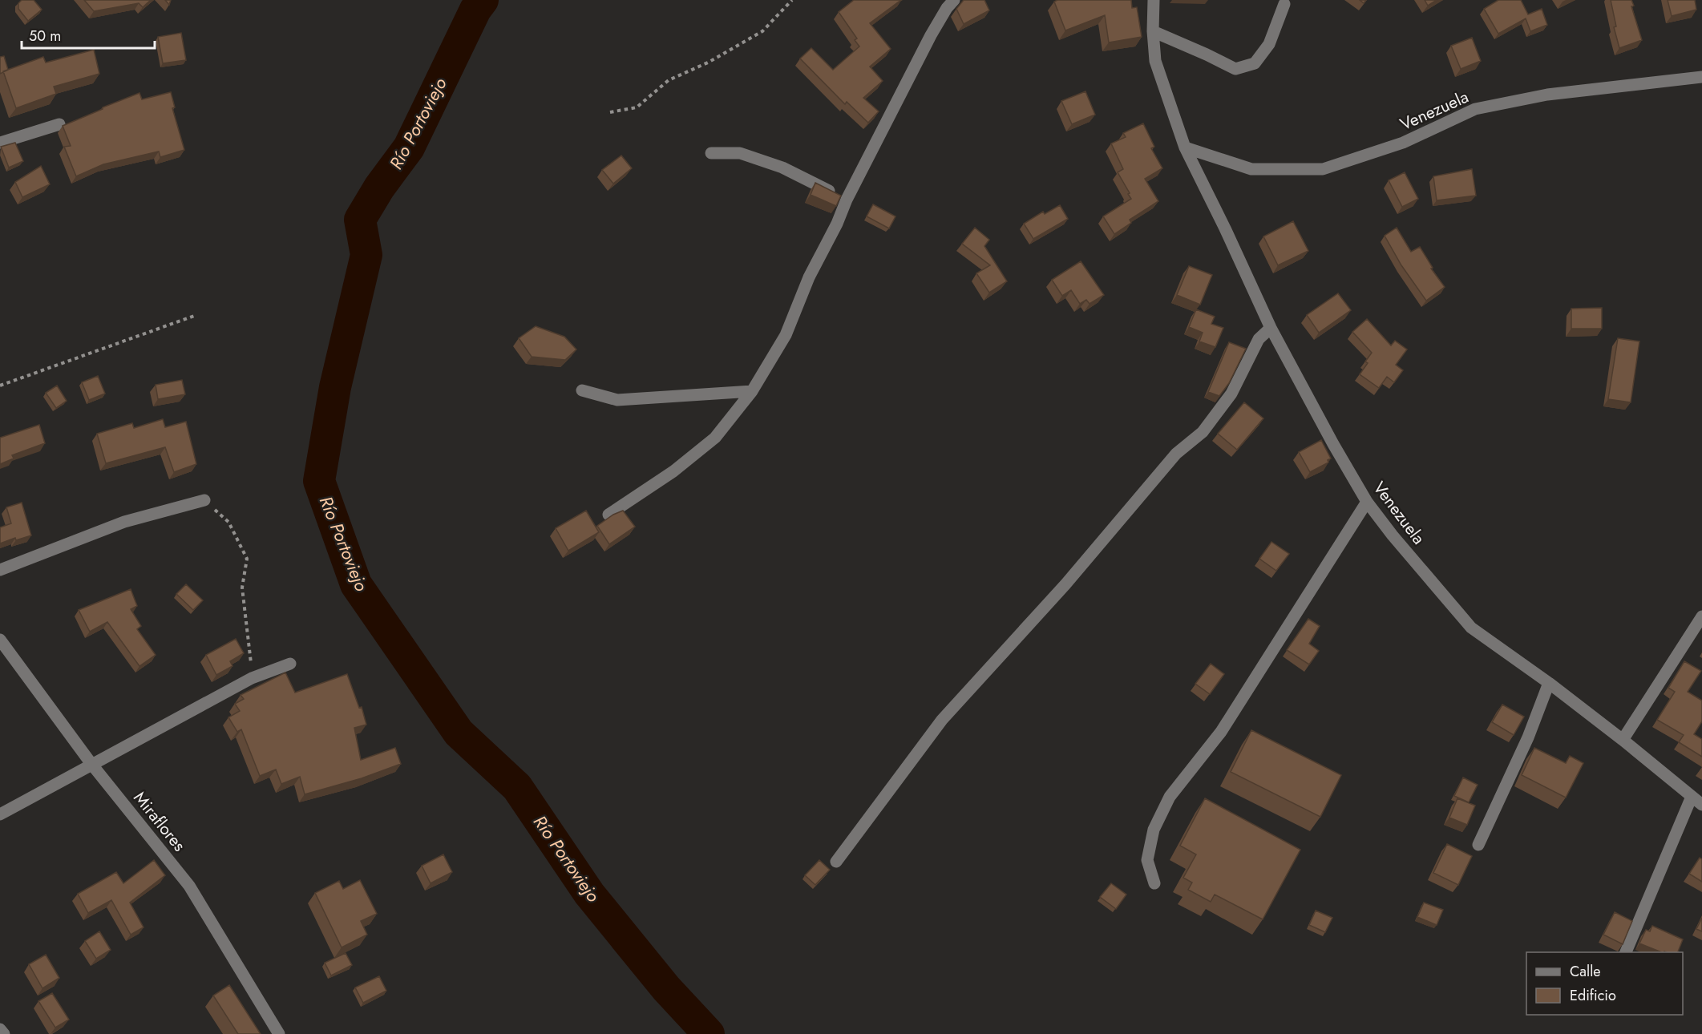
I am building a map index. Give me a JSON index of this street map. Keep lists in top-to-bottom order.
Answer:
{
  "streets": {
    "street": ["Venezuela", "Miraflores"]
  },
  "water": ["Río Portoviejo"],
  "legend": ["Calle", "Edificio"],
  "scale_bar": "50 m"
}
